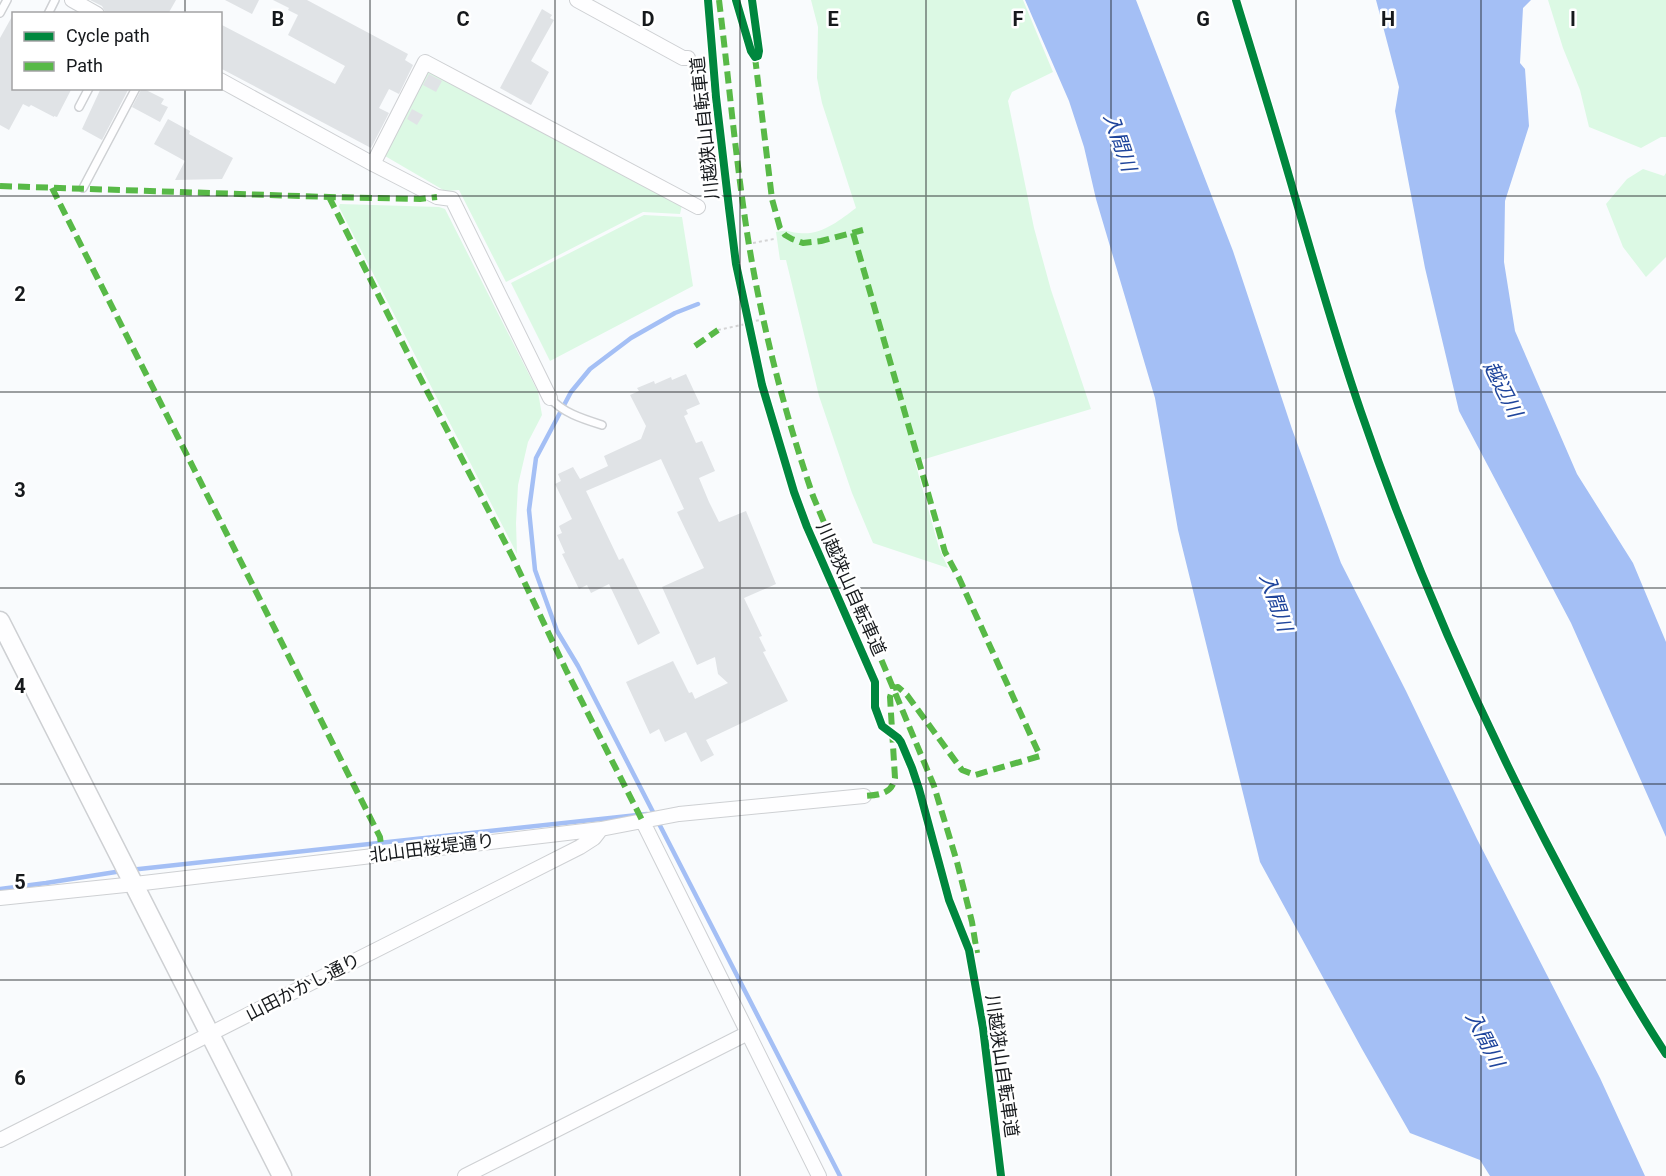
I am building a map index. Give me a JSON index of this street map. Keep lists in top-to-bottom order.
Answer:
{
  "streets": {
    "street": ["北山田桜堤通り", "山田かかし通り"],
    "cycle path": ["川越狭山自転車道"]
  },
  "crossings": [
    ["北山田桜堤通り", "山田かかし通り"]
  ],
  "water": ["入間川", "越辺川"],
  "legend": ["Cycle path", "Path"],
  "grid": {
    "columns": [
      "B",
      "C",
      "D",
      "E",
      "F",
      "G",
      "H",
      "I"
    ],
    "rows": [
      "2",
      "3",
      "4",
      "5",
      "6"
    ]
  }
}
